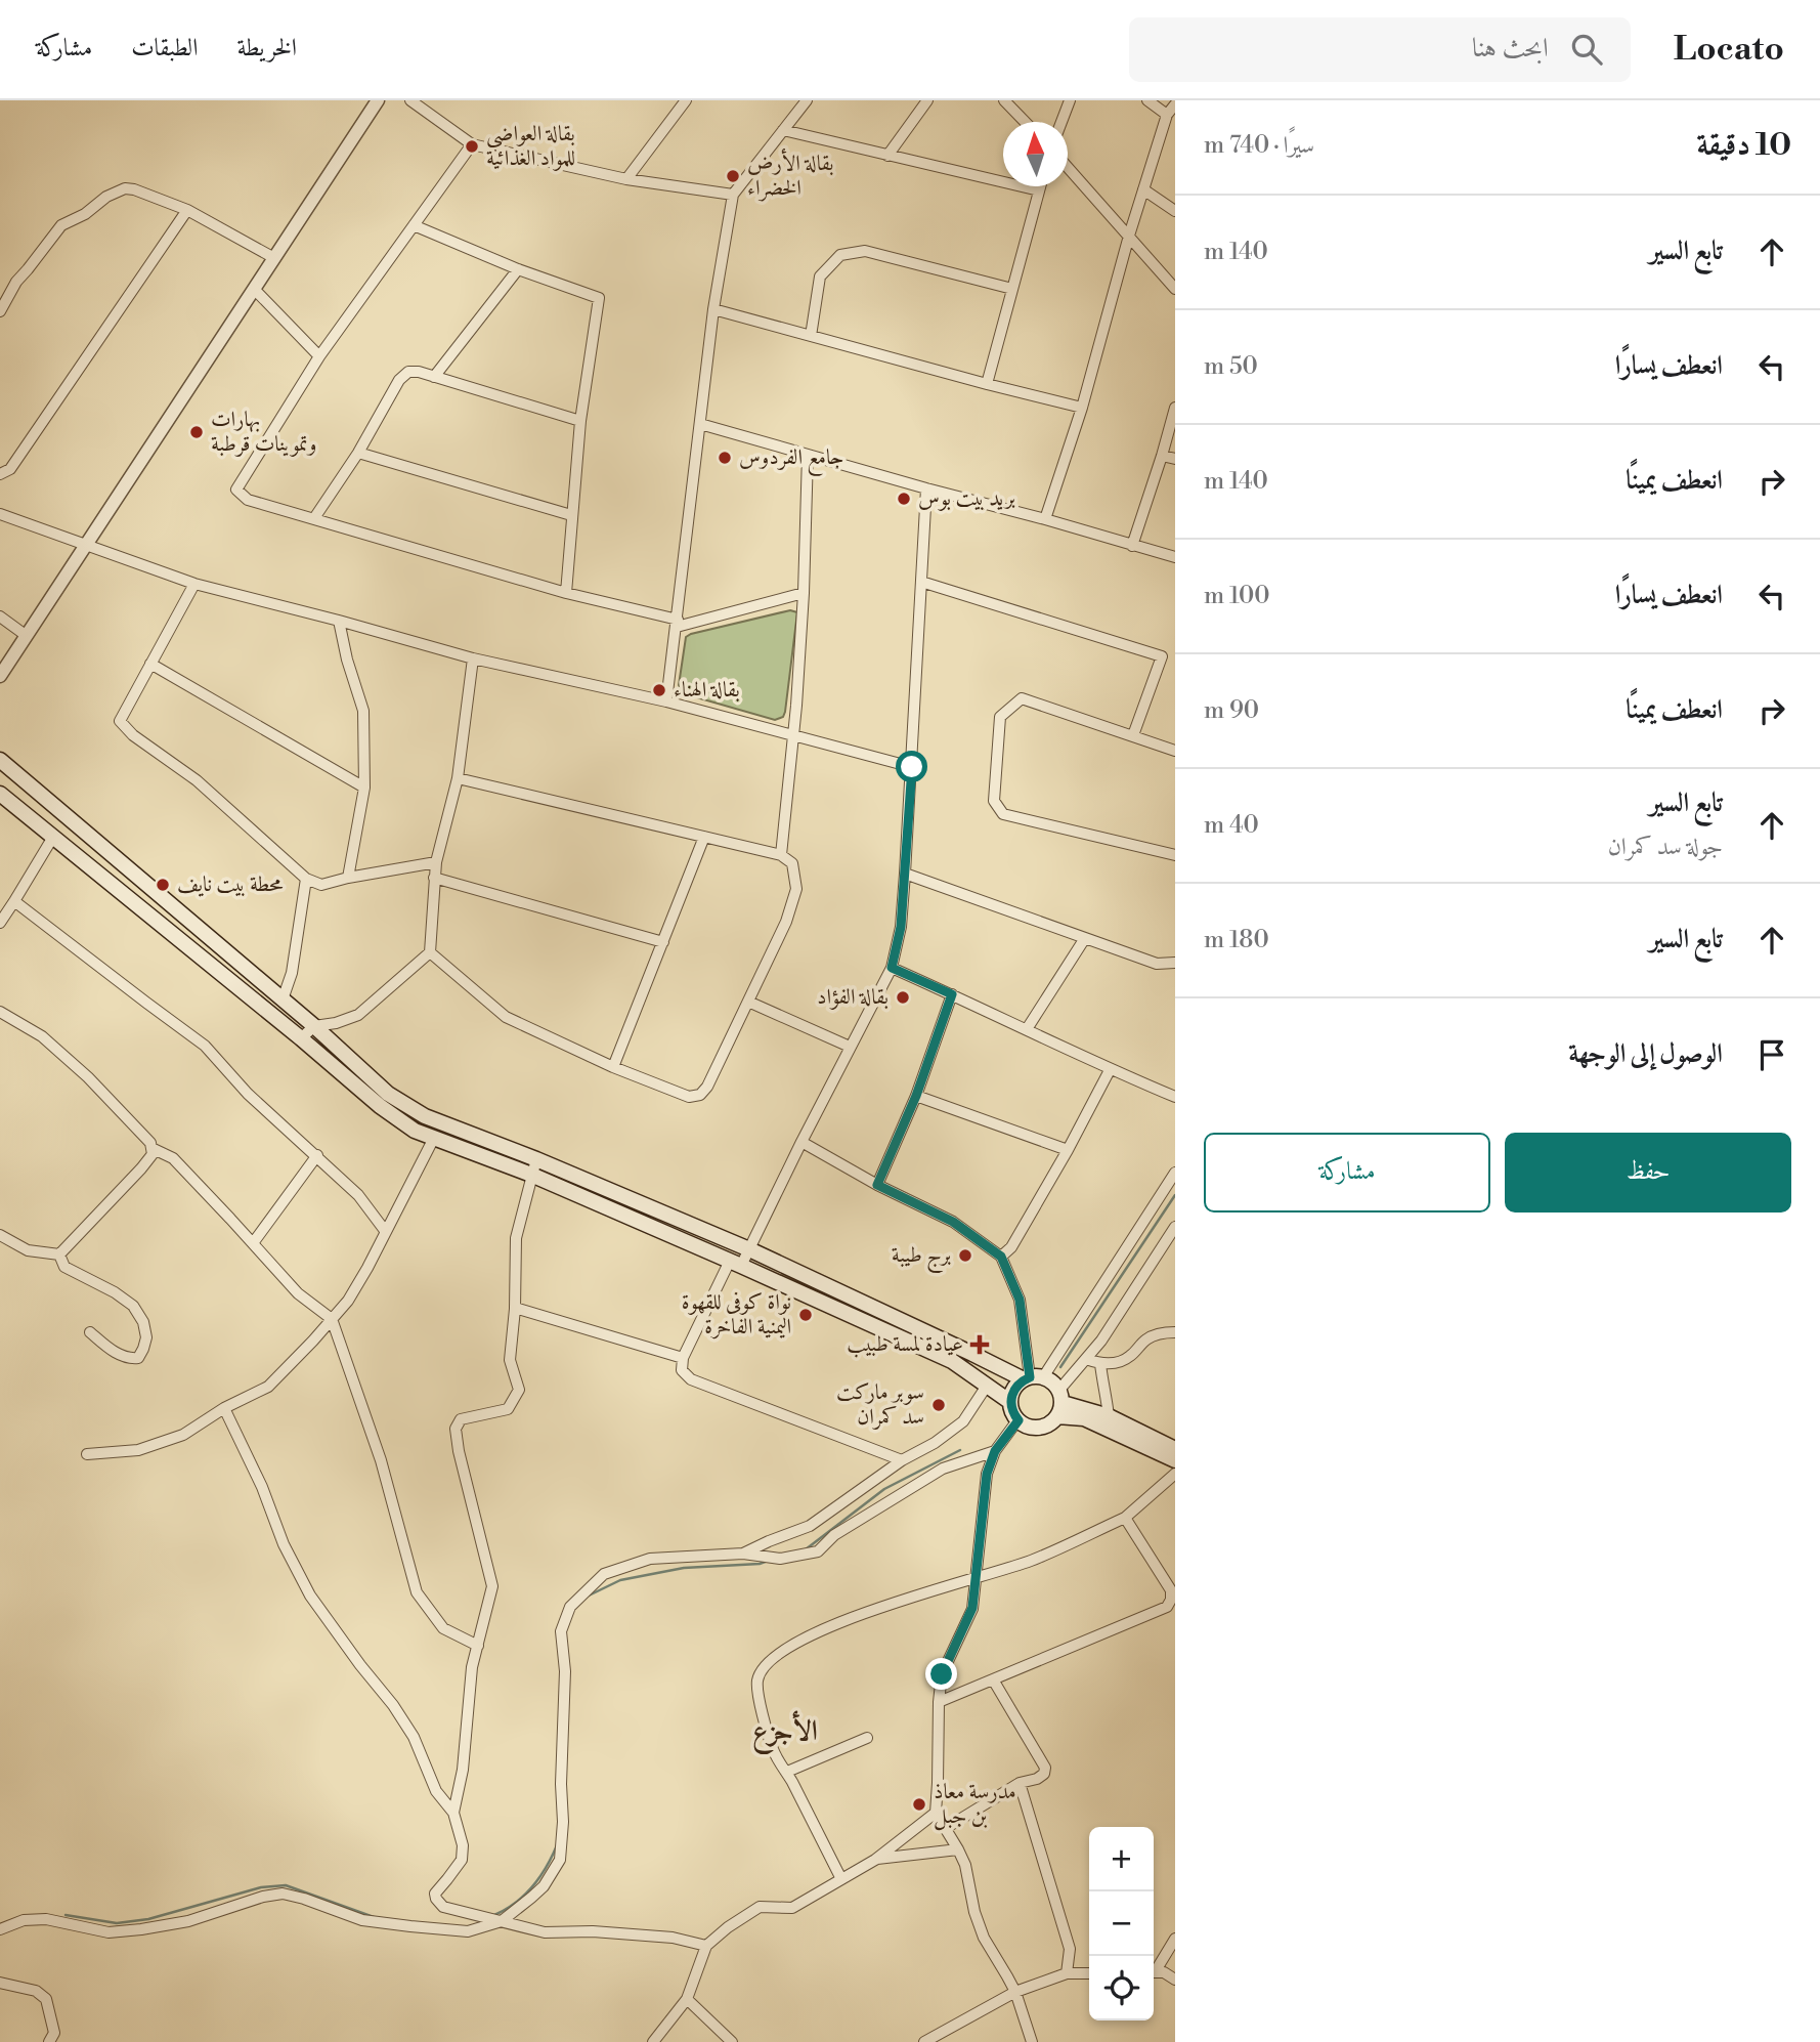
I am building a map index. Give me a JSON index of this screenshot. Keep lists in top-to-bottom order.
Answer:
{
  "districts": ["الأجزع"],
  "places": {
    "other": [
      "بقالة العواضي للمواد الغذائية",
      "بقالة الأرض الخضراء",
      "بهارات وتموينات قرطبة",
      "جامع الفردوس",
      "بريد بيت بوس",
      "بقالة الهناء",
      "محطة بيت نايف",
      "بقالة الفؤاد",
      "برج طيبة",
      "نواة كوفي للقهوة اليمنية الفاخرة",
      "سوبر ماركت سد كمران",
      "مدرسة معاذ بن جبل"
    ],
    "health": ["عيادة لمسة طبيب"]
  },
  "north": "top",
  "page": {
    "header": "Locato",
    "search": "ابحث هنا",
    "nav": ["الخريطة", "الطبقات", "مشاركة"],
    "heading": ["10 دقيقة", "سيرًا · 740 m"],
    "list": [
      ["تابع السير", "140 m"],
      ["انعطف يسارًا", "50 m"],
      ["انعطف يمينًا", "140 m"],
      ["انعطف يسارًا", "100 m"],
      ["انعطف يمينًا", "90 m"],
      ["تابع السير", "جولة سد كمران", "40 m"],
      ["تابع السير", "180 m"],
      "الوصول إلى الوجهة"
    ],
    "buttons": ["حفظ", "مشاركة"],
    "map_buttons": ["+", "−"]
  }
}
